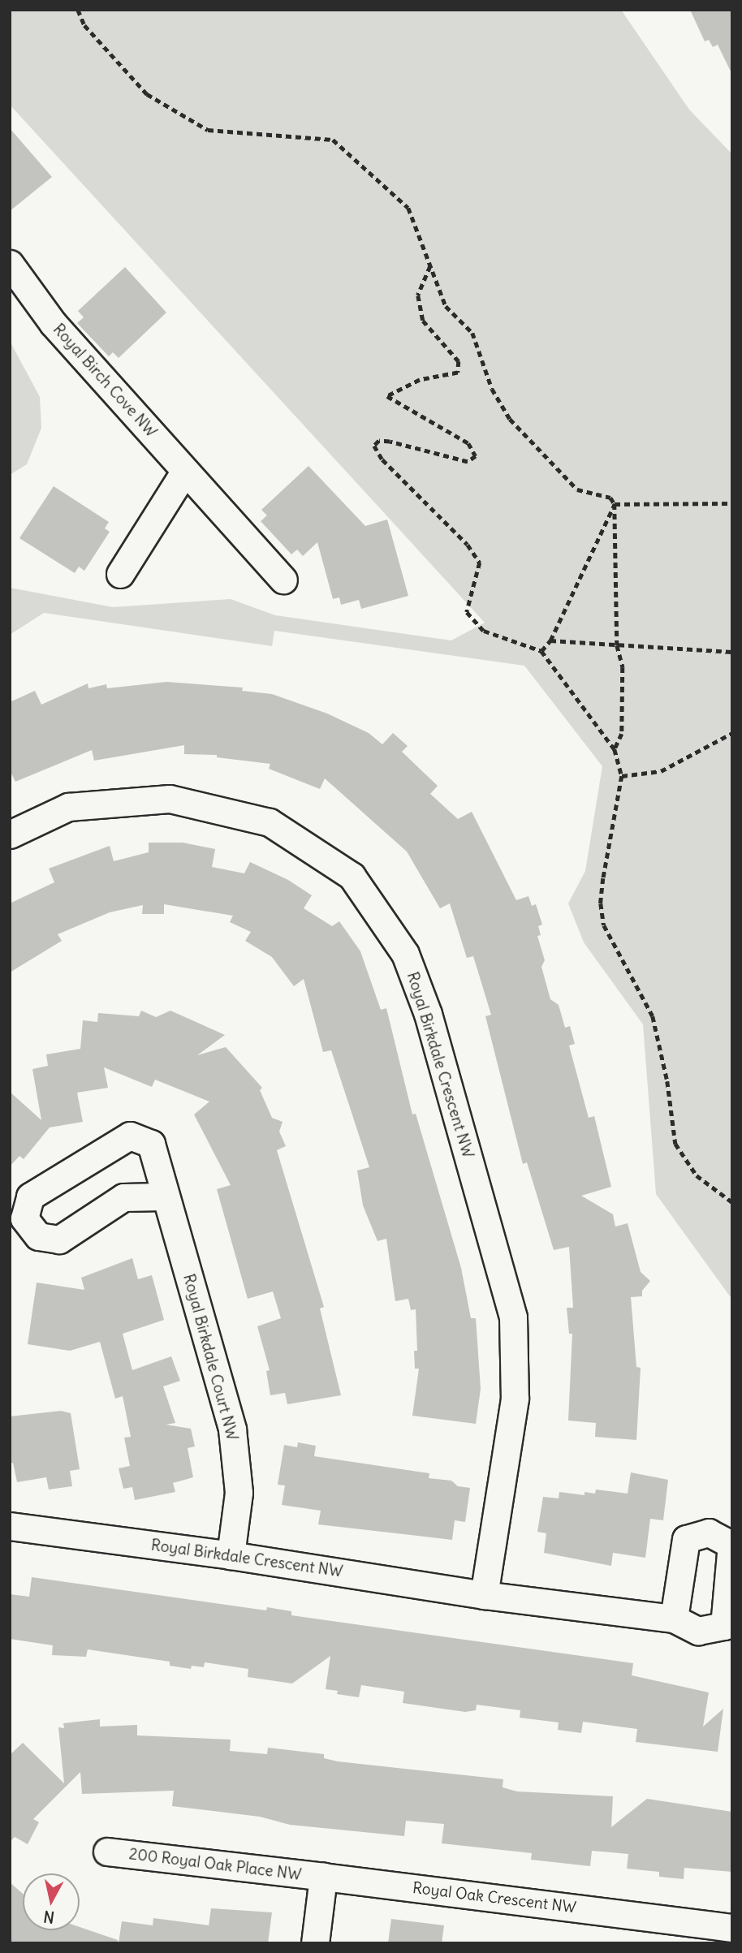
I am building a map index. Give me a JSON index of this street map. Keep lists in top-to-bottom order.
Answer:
{
  "streets": {
    "street": [
      "Royal Birch Cove NW",
      "Royal Birkdale Crescent NW",
      "Royal Birkdale Court NW",
      "200 Royal Oak Place NW",
      "Royal Oak Crescent NW"
    ]
  },
  "crossings": [
    ["Royal Birkdale Crescent NW", "Royal Birkdale Court NW"],
    ["200 Royal Oak Place NW", "Royal Oak Crescent NW"]
  ],
  "north": "bottom"
}
